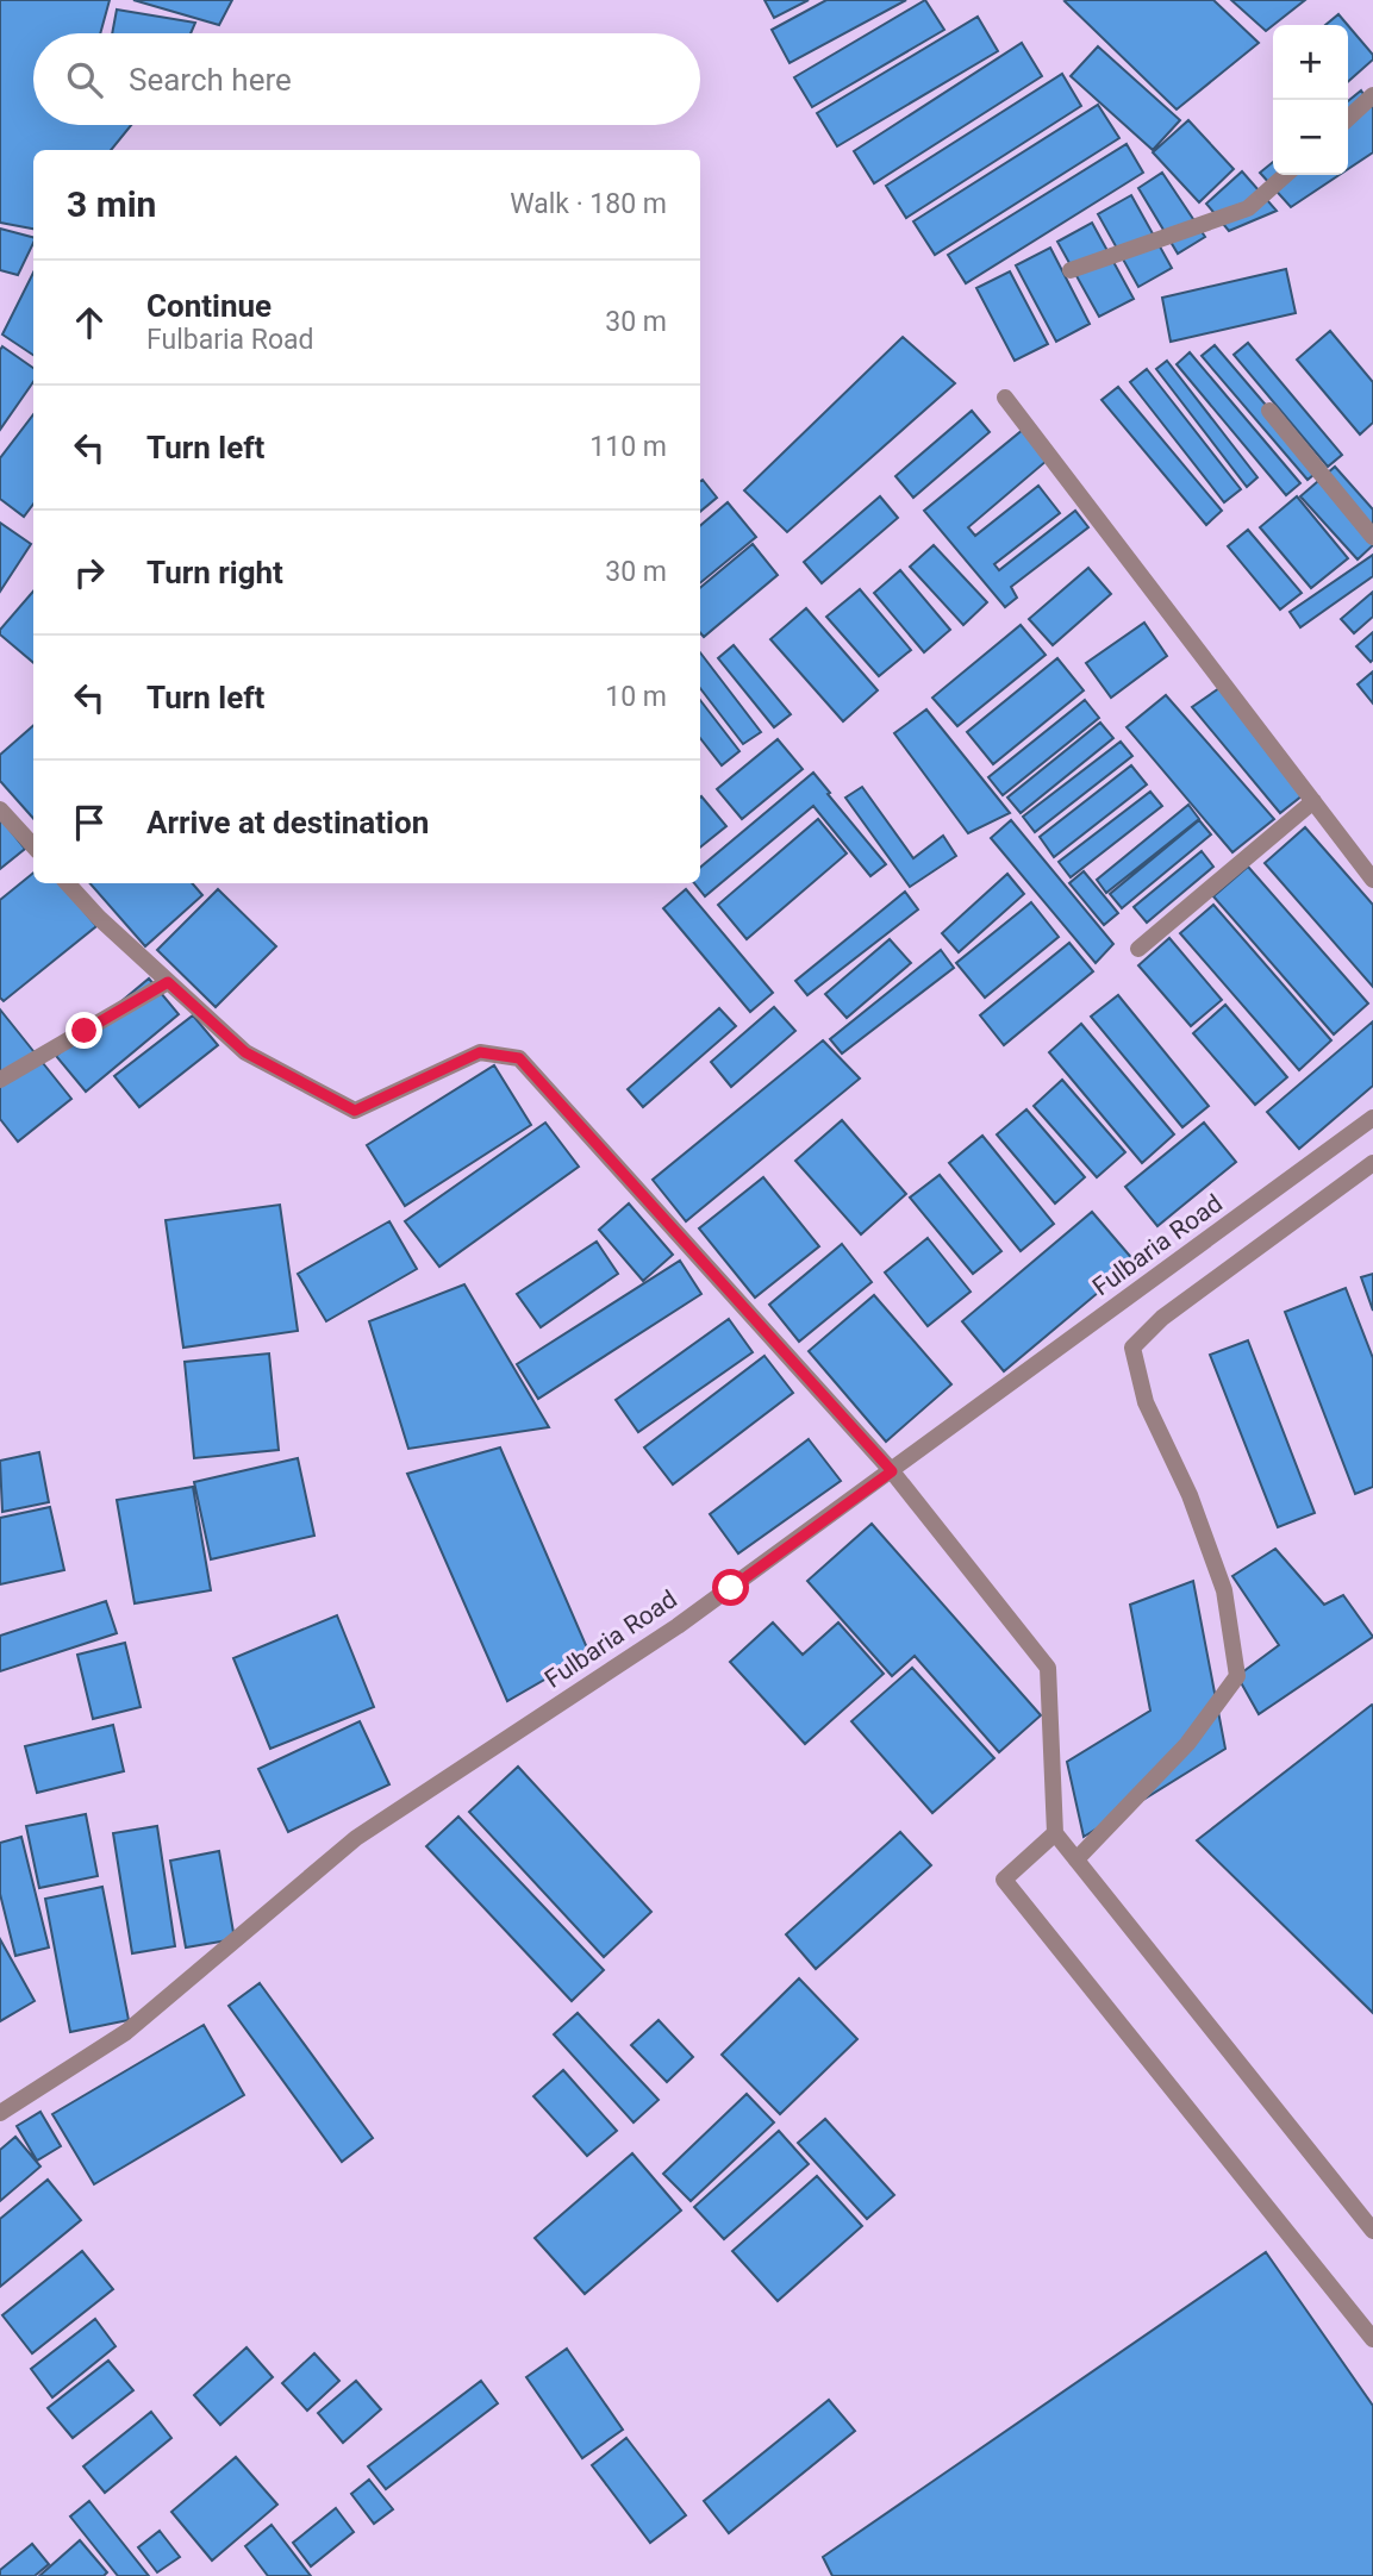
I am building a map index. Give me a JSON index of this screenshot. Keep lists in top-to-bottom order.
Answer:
{
  "streets": {
    "street": ["Fulbaria Road"]
  },
  "page": {
    "map_buttons": ["+", "−"],
    "search": "Search here",
    "heading": ["3 min", "Walk · 180 m"],
    "list": [
      ["Continue", "Fulbaria Road", "30 m"],
      ["Turn left", "110 m"],
      ["Turn right", "30 m"],
      ["Turn left", "10 m"],
      "Arrive at destination"
    ]
  }
}
